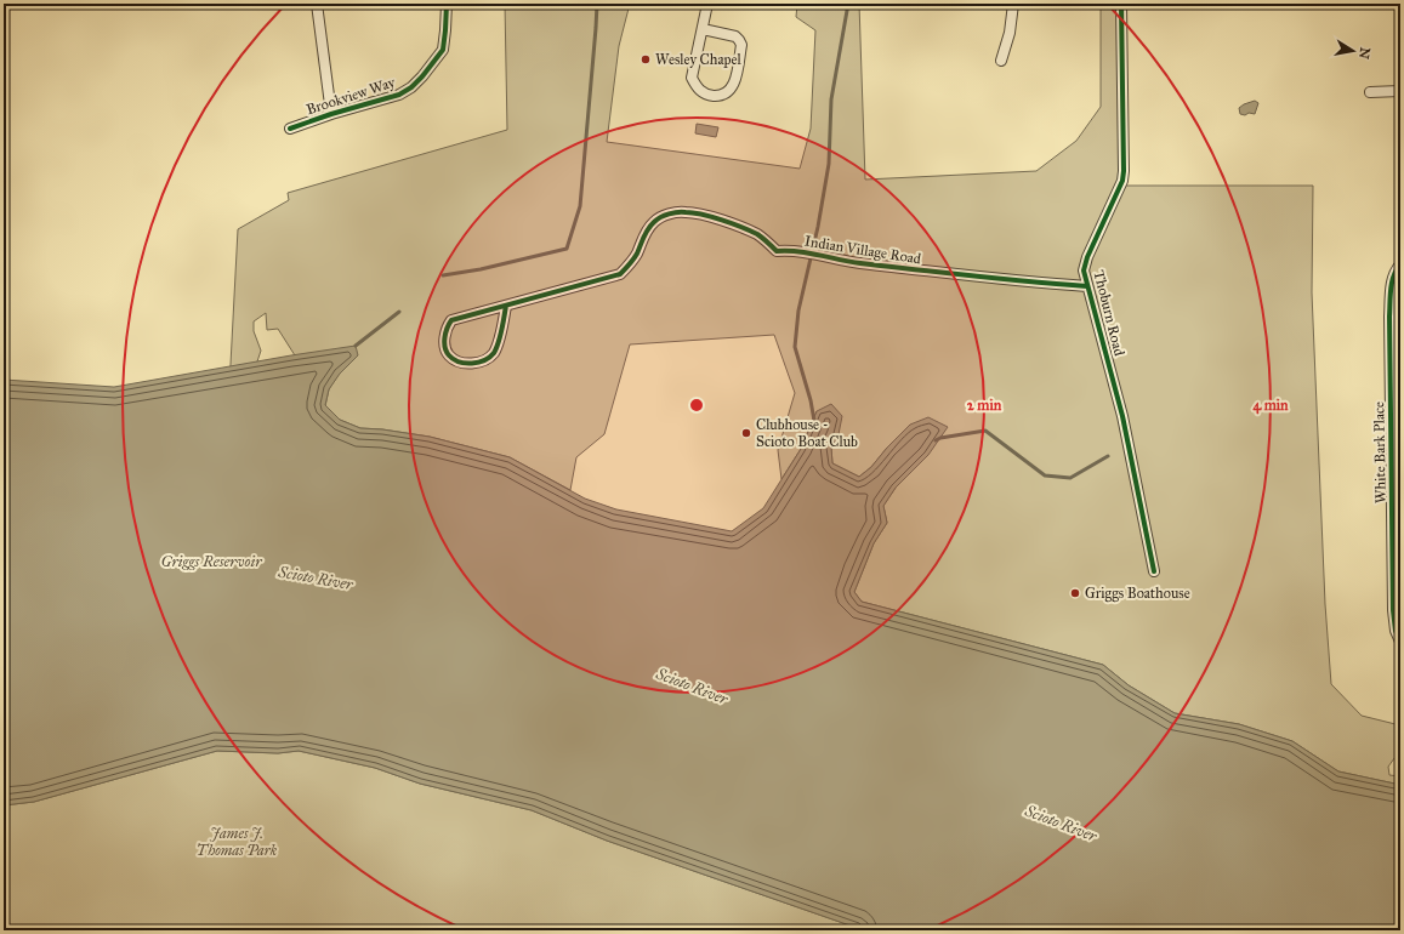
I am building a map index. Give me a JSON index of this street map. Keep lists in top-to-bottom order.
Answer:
{
  "streets": {
    "street": [
      "Brookview Way",
      "Indian Village Road",
      "Thoburn Road",
      "White Bark Place"
    ]
  },
  "crossings": [
    ["Indian Village Road", "Thoburn Road"]
  ],
  "water": ["Griggs Reservoir", "Scioto River"],
  "parks": ["James J. Thomas Park"],
  "places": ["Wesley Chapel", "Clubhouse - Scioto Boat Club", "Griggs Boathouse"],
  "north": "right",
  "rings": ["2 min", "4 min"]
}
